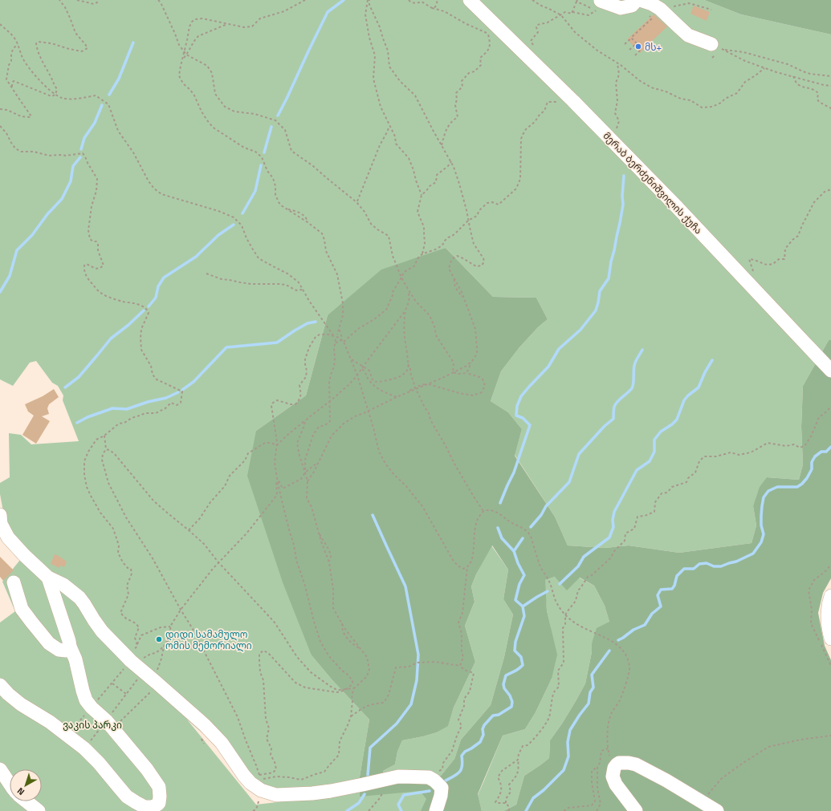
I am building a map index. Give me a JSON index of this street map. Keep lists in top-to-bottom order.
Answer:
{
  "streets": {
    "street": ["მერაბ ბერძენიშვილის ქუჩა"]
  },
  "parks": ["ვაკის პარკი"],
  "places": ["მს+", "დიდი სამამულო ომის მემორიალი"],
  "north": "bottom left"
}
